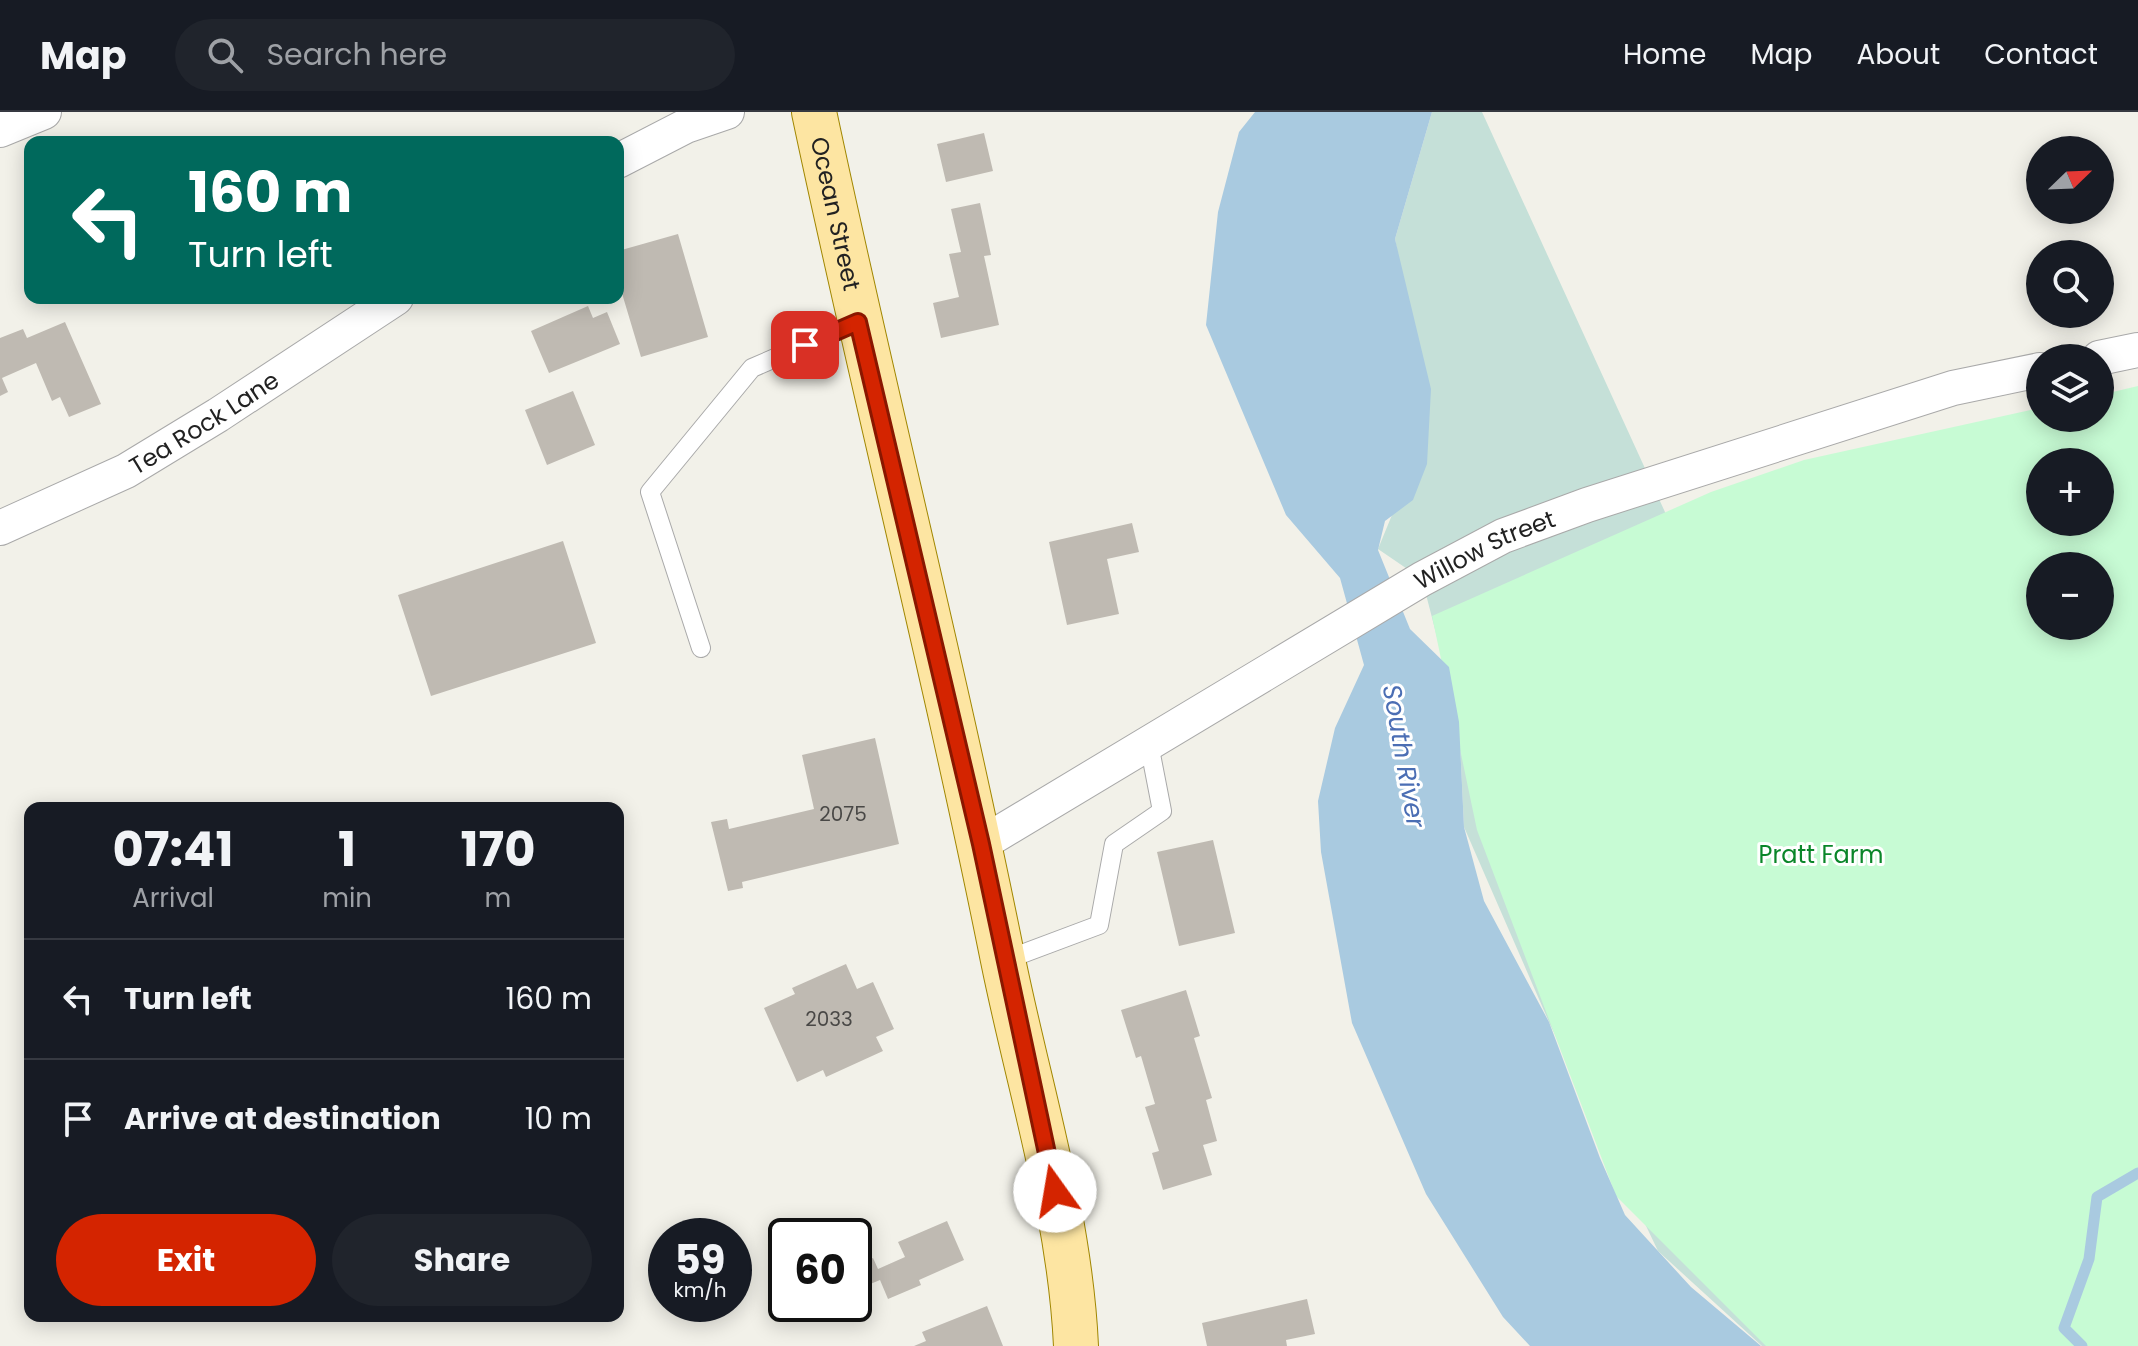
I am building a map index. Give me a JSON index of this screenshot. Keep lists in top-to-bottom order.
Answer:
{
  "streets": {
    "main road": ["Ocean Street"],
    "street": ["Tea Rock Lane", "Willow Street"]
  },
  "crossings": [
    ["Ocean Street", "Willow Street"]
  ],
  "water": ["South River"],
  "parks": ["Pratt Farm"],
  "house_numbers": ["2075", "2033"],
  "north": "top right",
  "page": {
    "header": "Map",
    "search": "Search here",
    "nav": [
      "Home",
      "Map",
      "About",
      "Contact"
    ],
    "map_buttons": ["+", "−"],
    "turn": ["160 m", "Turn left"],
    "eta": [
      "07:41",
      "Arrival",
      "1",
      "min",
      "170",
      "m"
    ],
    "list": [
      {
        "name": "Turn left",
        "value": "160 m"
      },
      {
        "name": "Arrive at destination",
        "value": "10 m"
      }
    ],
    "buttons": ["Exit", "Share"],
    "speed": "59 km/h",
    "limit": "60"
  }
}
